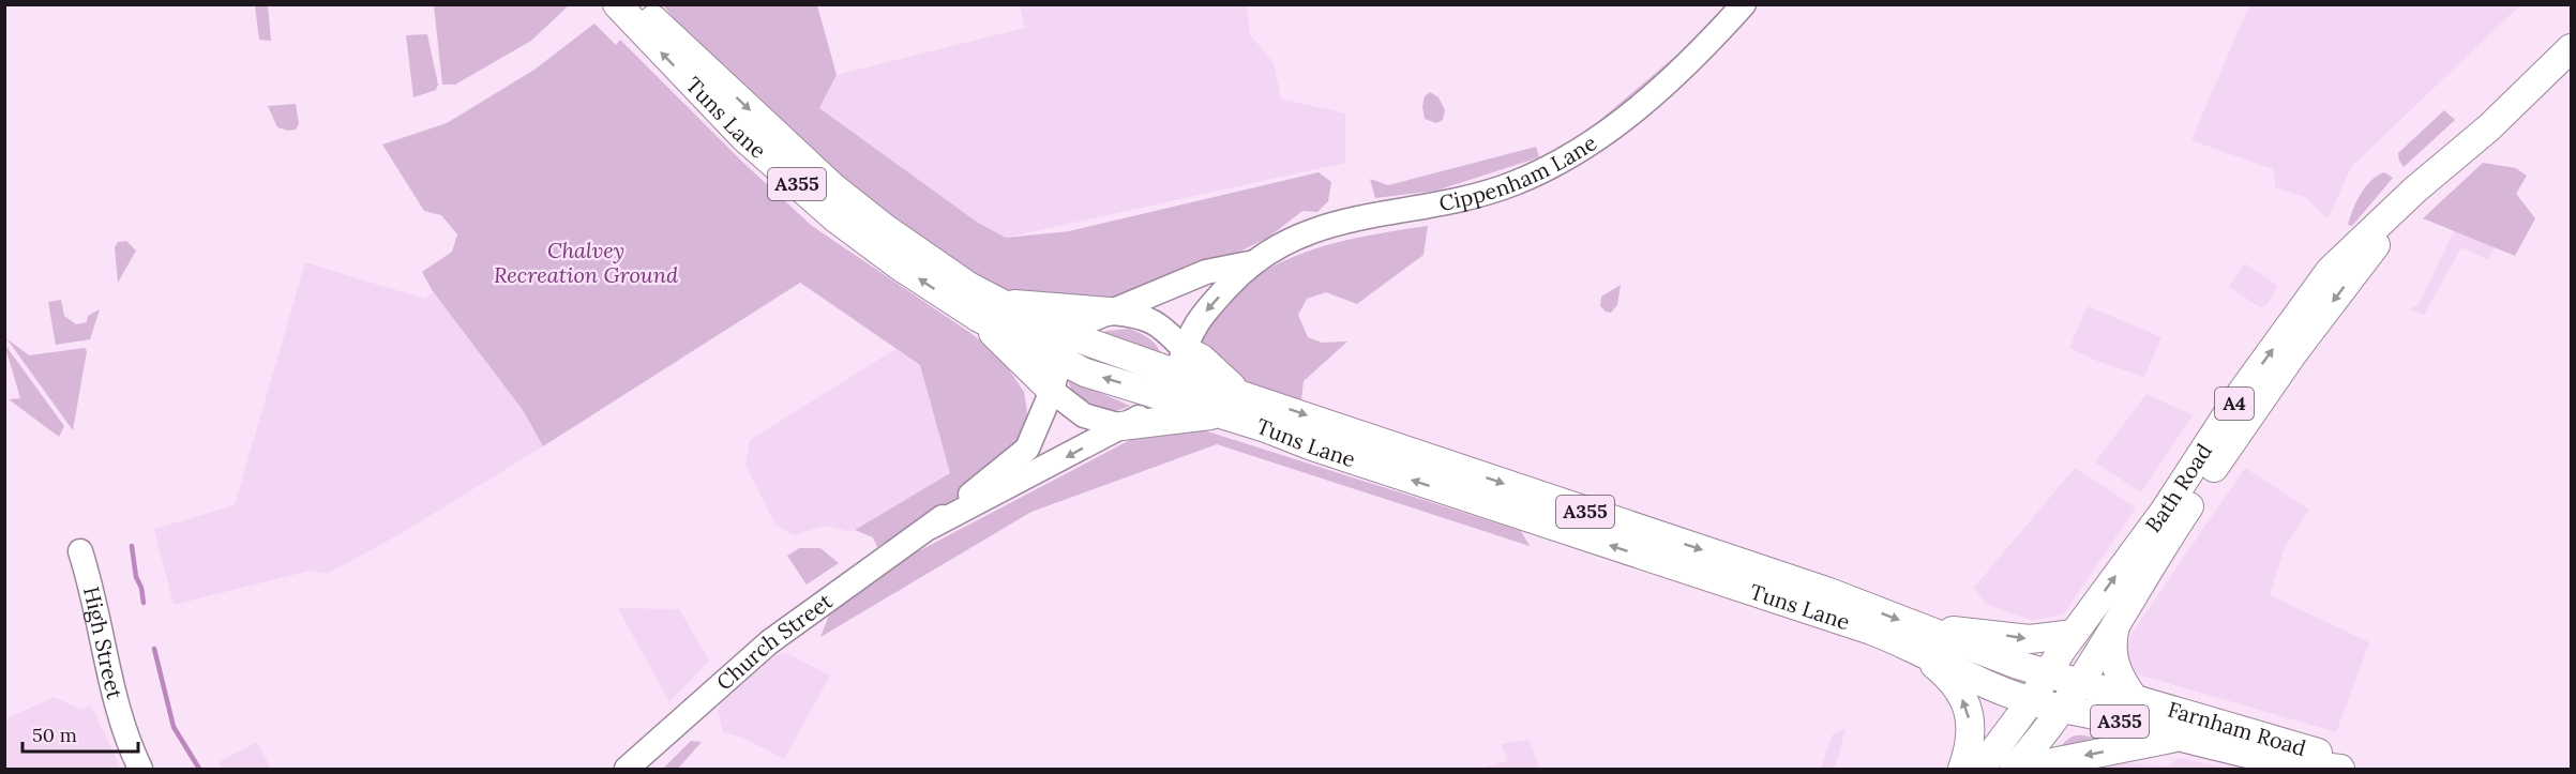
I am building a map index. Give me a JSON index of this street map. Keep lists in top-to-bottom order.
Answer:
{
  "streets": {
    "main road": [
      "Tuns Lane",
      "A355",
      "A4",
      "Bath Road",
      "Farnham Road"
    ],
    "street": ["Cippenham Lane", "Church Street", "High Street"]
  },
  "crossings": [
    ["Tuns Lane", "Cippenham Lane"],
    ["Tuns Lane", "A355"],
    ["Tuns Lane", "Bath Road"],
    ["Tuns Lane", "Church Street"],
    ["Tuns Lane", "Farnham Road"],
    ["Cippenham Lane", "A355"],
    ["Cippenham Lane", "Church Street"],
    ["A355", "Church Street"],
    ["Bath Road", "Farnham Road"]
  ],
  "parks": ["Chalvey Recreation Ground"],
  "scale_bar": "50 m"
}
